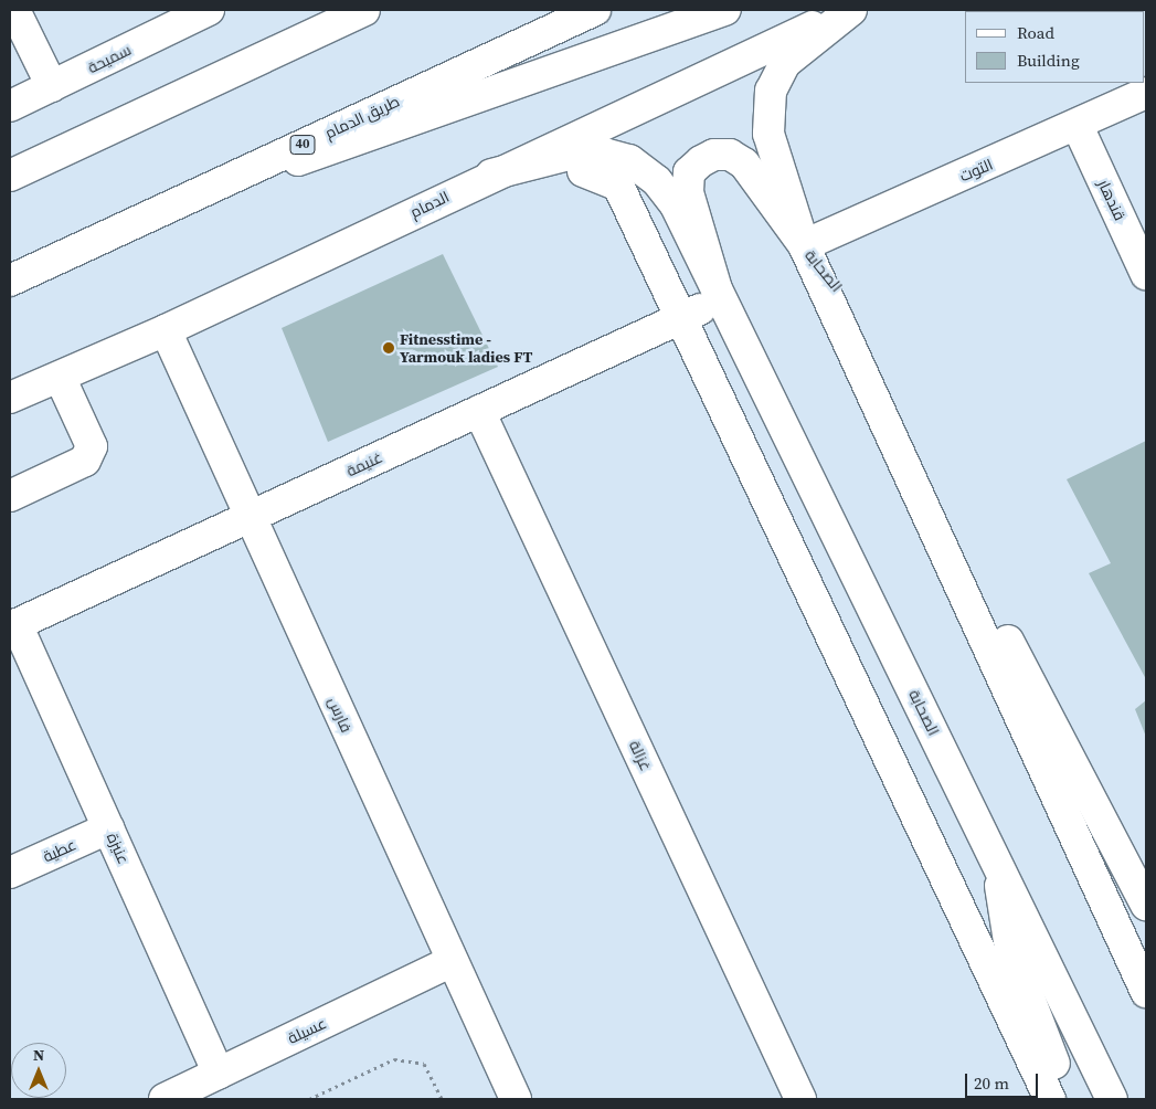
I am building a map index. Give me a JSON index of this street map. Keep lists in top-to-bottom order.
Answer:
{
  "streets": {
    "main road": [
      "سميحة",
      "طريق الدمام",
      "40",
      "التوت",
      "قندهار",
      "الدمام",
      "الصحابة",
      "غنيمة",
      "فارس",
      "غزالة",
      "عنيزة",
      "عطية",
      "عسيلة"
    ]
  },
  "crossings": [
    ["التوت", "قندهار"],
    ["التوت", "الصحابة"],
    ["الدمام", "فارس"],
    ["الصحابة", "غنيمة"],
    ["غنيمة", "فارس"],
    ["غنيمة", "غزالة"],
    ["غنيمة", "عنيزة"],
    ["فارس", "عسيلة"],
    ["عنيزة", "عطية"],
    ["عنيزة", "عسيلة"]
  ],
  "places": ["Fitnesstime - Yarmouk ladies FT"],
  "legend": ["Road", "Building"],
  "scale_bar": "20 m",
  "north": "top"
}
